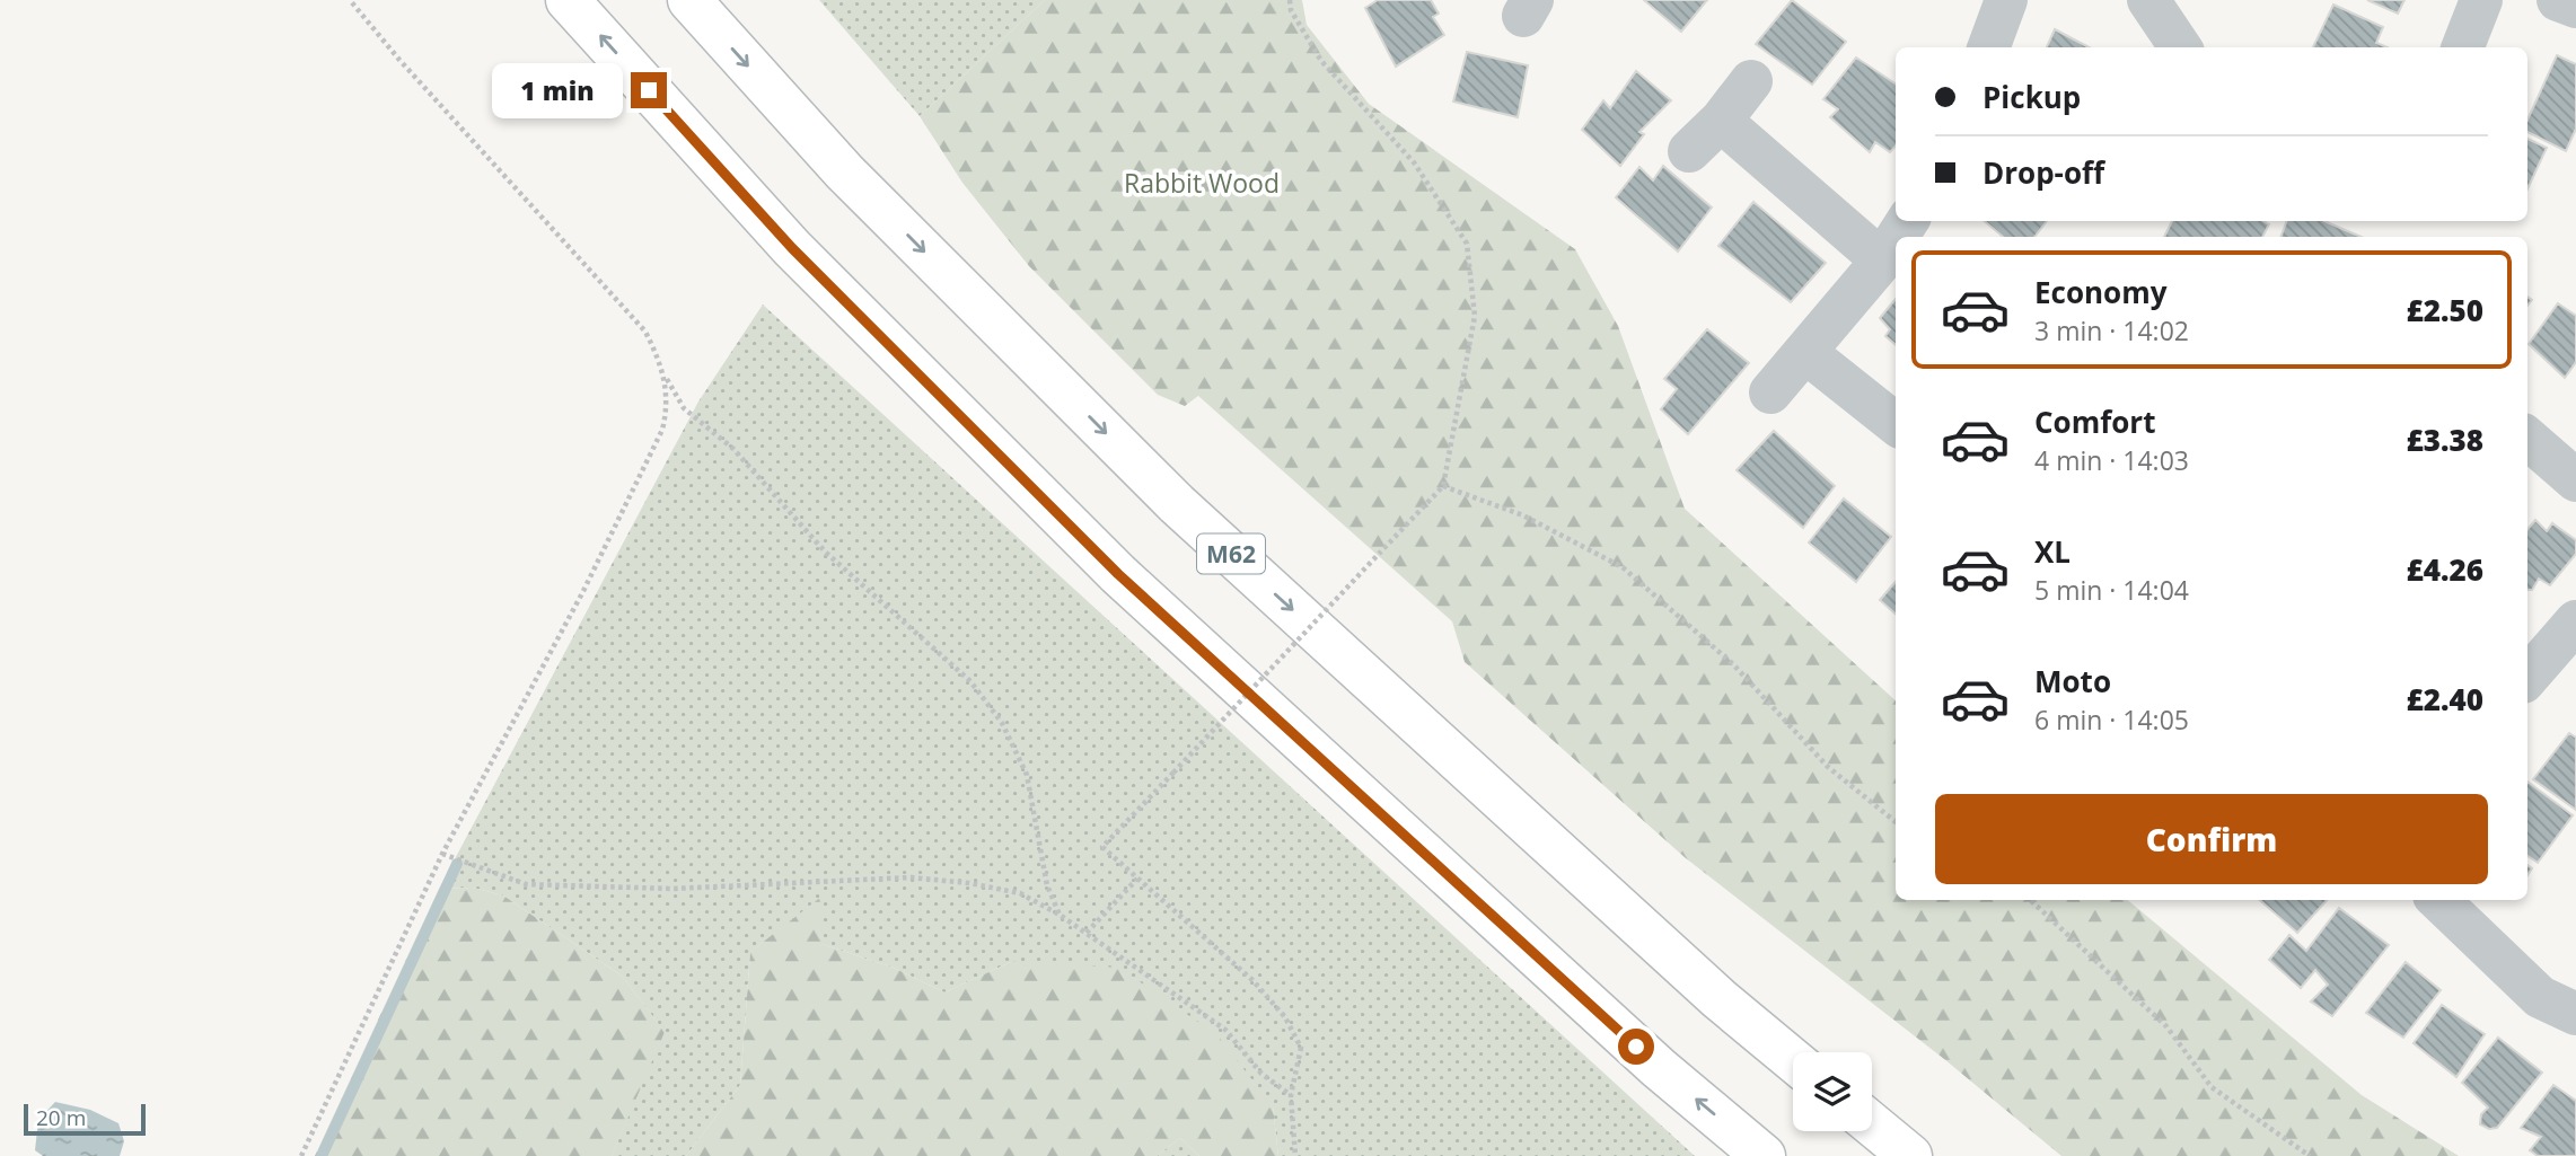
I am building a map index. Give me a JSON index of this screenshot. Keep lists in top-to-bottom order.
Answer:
{
  "streets": {
    "highway": ["M62"]
  },
  "parks": ["Rabbit Wood"],
  "scale_bar": "20 m",
  "page": {
    "banner": ["Pickup", "Drop-off"],
    "bubble": "1 min",
    "list": [
      {
        "name": "Economy",
        "note": "3 min · 14:02",
        "value": "£2.50"
      },
      {
        "name": "Comfort",
        "note": "4 min · 14:03",
        "value": "£3.38"
      },
      {
        "name": "XL",
        "note": "5 min · 14:04",
        "value": "£4.26"
      },
      {
        "name": "Moto",
        "note": "6 min · 14:05",
        "value": "£2.40"
      }
    ],
    "buttons": "Confirm",
    "scale": "20 m"
  }
}
